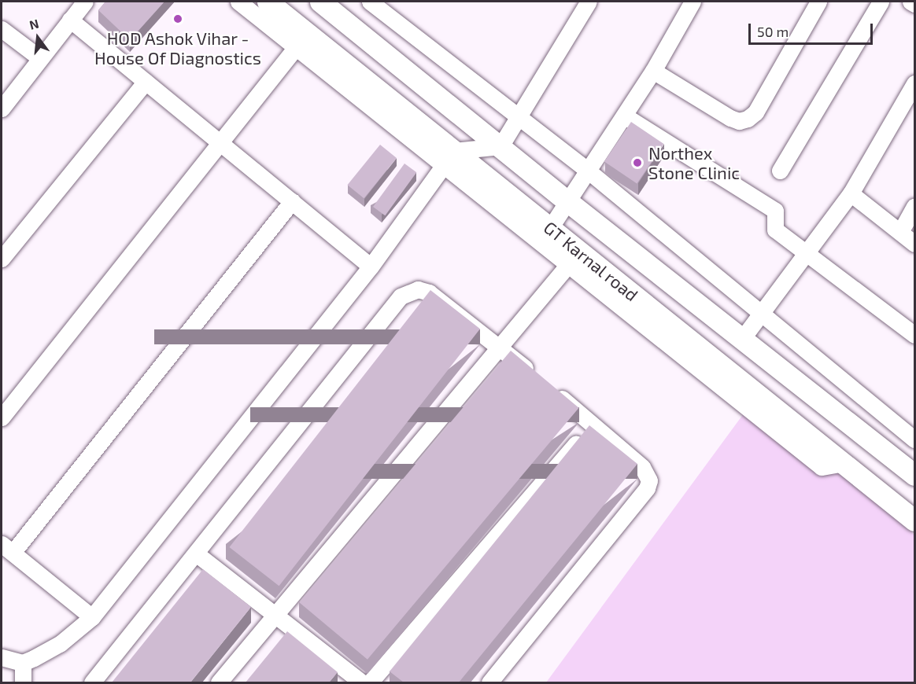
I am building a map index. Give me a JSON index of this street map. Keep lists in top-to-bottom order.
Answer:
{
  "streets": {
    "main road": ["GT Karnal road"]
  },
  "places": ["HOD Ashok Vihar - House Of Diagnostics", "Northex Stone Clinic"],
  "scale_bar": "50 m",
  "north": "top"
}
